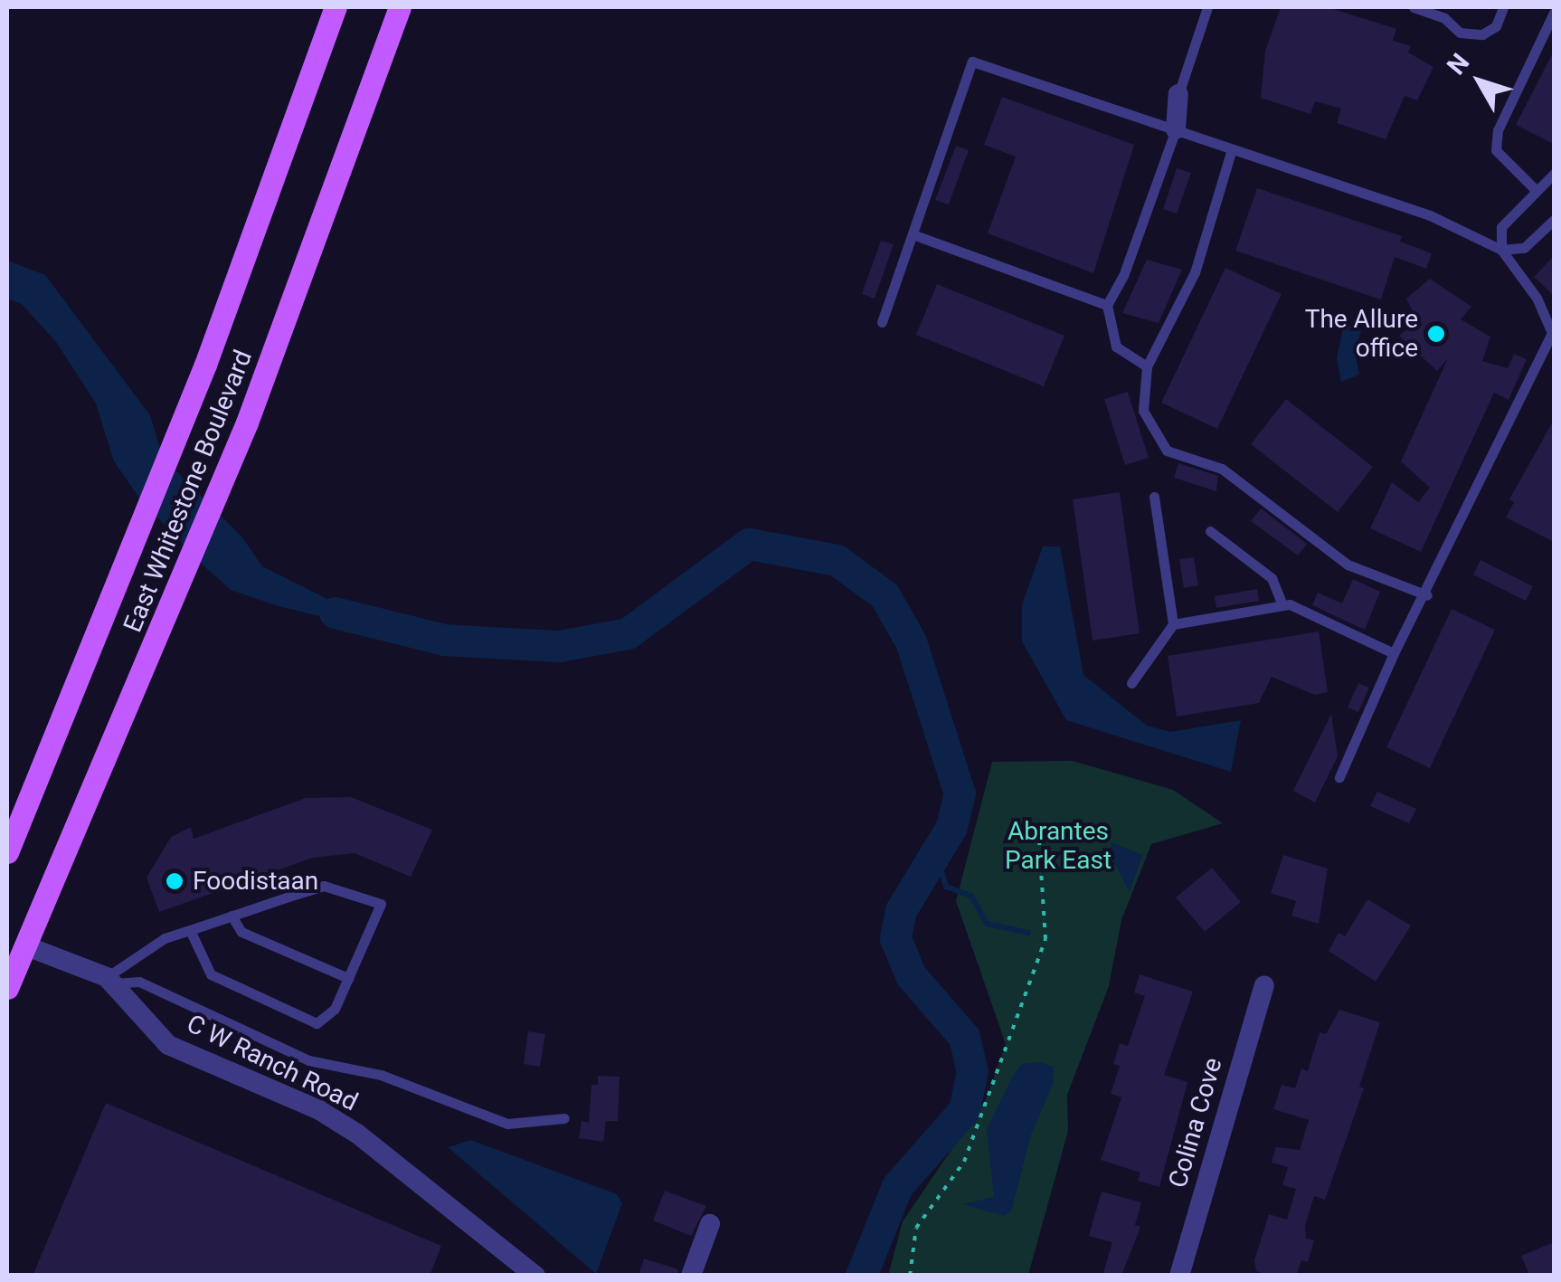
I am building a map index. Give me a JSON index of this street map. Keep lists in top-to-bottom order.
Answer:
{
  "streets": {
    "main road": ["East Whitestone Boulevard"],
    "street": ["C W Ranch Road", "Colina Cove"]
  },
  "crossings": [
    ["East Whitestone Boulevard", "C W Ranch Road"]
  ],
  "parks": ["Abrantes Park East"],
  "places": ["The Allure office", "Foodistaan"],
  "north": "top left"
}
